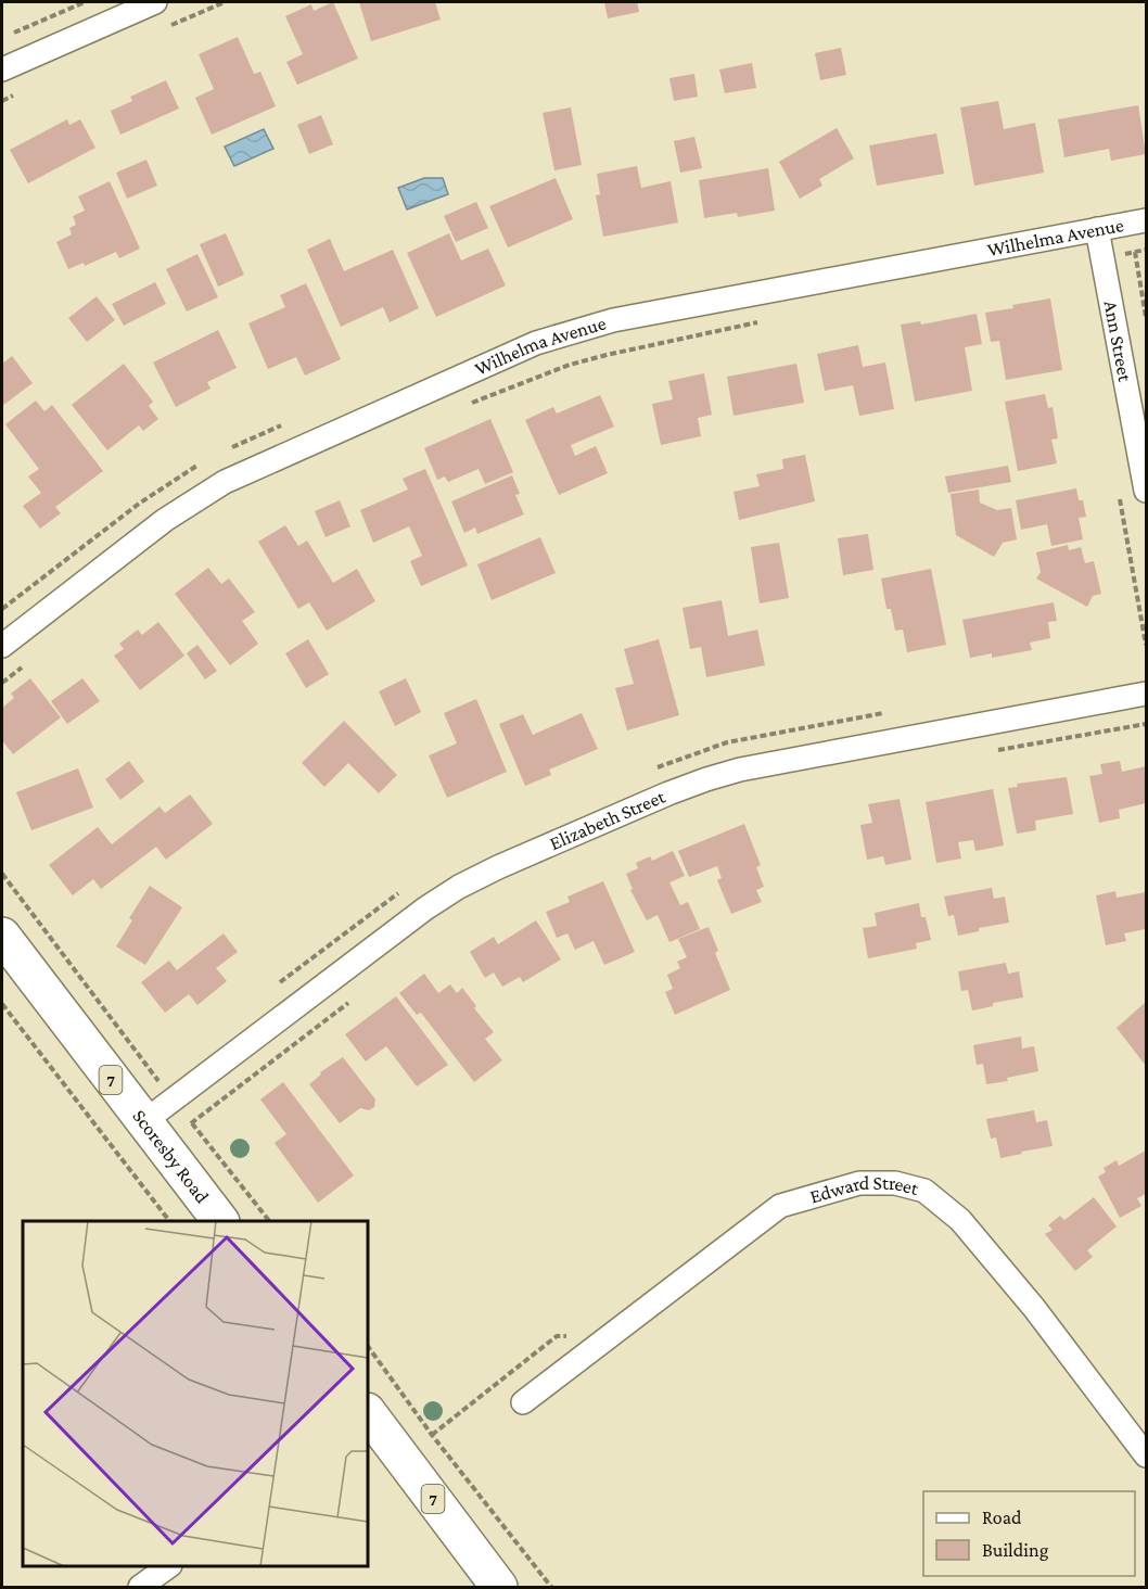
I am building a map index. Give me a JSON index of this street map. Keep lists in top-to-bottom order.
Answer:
{
  "streets": {
    "main road": ["7", "Scoresby Road"],
    "street": [
      "Wilhelma Avenue",
      "Ann Street",
      "Elizabeth Street",
      "Edward Street"
    ]
  },
  "crossings": [
    ["Wilhelma Avenue", "Ann Street"],
    ["Elizabeth Street", "Scoresby Road"]
  ],
  "legend": ["Road", "Building"]
}
